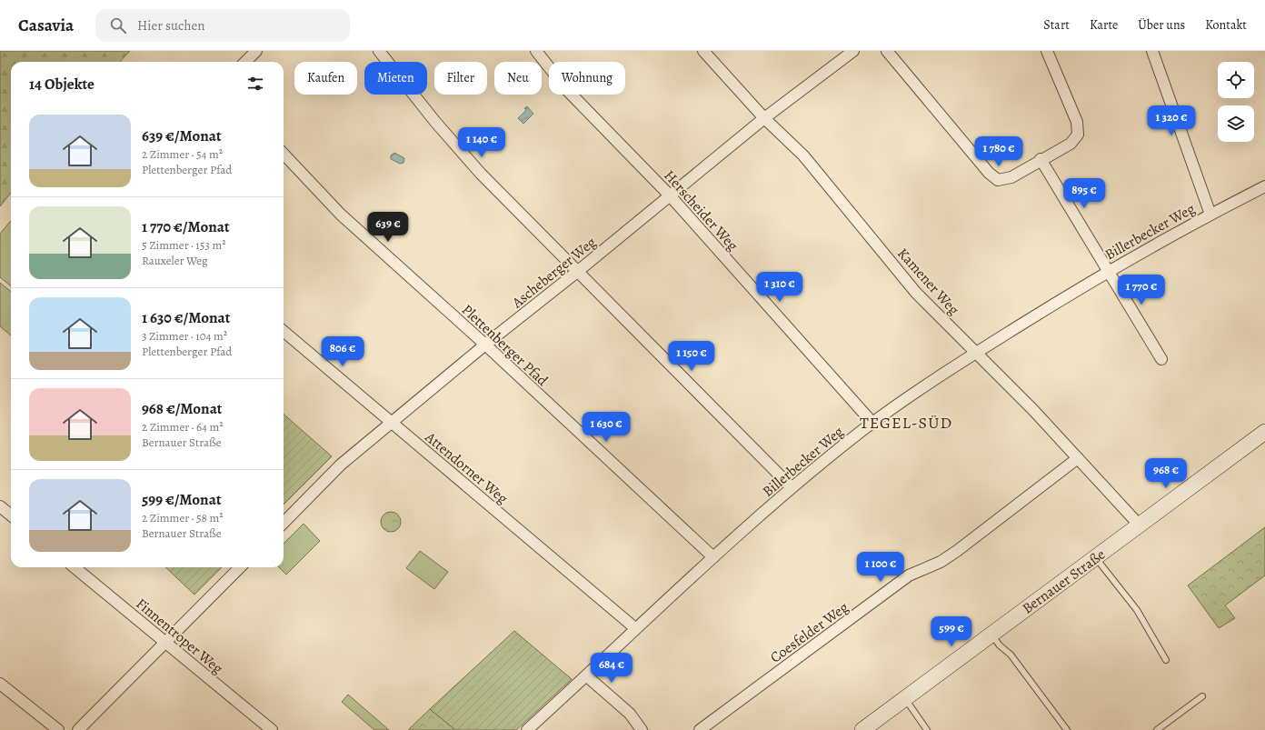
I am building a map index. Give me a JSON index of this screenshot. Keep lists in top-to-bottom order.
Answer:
{
  "streets": {
    "main road": ["Bernauer Straße"],
    "street": [
      "Herscheider Weg",
      "Billerbecker Weg",
      "Ascheberger Weg",
      "Kamener Weg",
      "Plettenberger Pfad",
      "Attendorner Weg",
      "Coesfelder Weg",
      "Finnentroper Weg"
    ]
  },
  "crossings": [
    ["Herscheider Weg", "Billerbecker Weg"],
    ["Herscheider Weg", "Ascheberger Weg"],
    ["Billerbecker Weg", "Kamener Weg"],
    ["Billerbecker Weg", "Plettenberger Pfad"],
    ["Billerbecker Weg", "Attendorner Weg"],
    ["Ascheberger Weg", "Kamener Weg"],
    ["Ascheberger Weg", "Plettenberger Pfad"],
    ["Ascheberger Weg", "Attendorner Weg"],
    ["Kamener Weg", "Bernauer Straße"],
    ["Kamener Weg", "Coesfelder Weg"]
  ],
  "districts": ["TEGEL-SÜD"],
  "page": {
    "header": "Casavia",
    "search": "Hier suchen",
    "nav": [
      "Start",
      "Karte",
      "Über uns",
      "Kontakt"
    ],
    "chip": [
      "Kaufen",
      "Mieten",
      "Filter",
      "Neu",
      "Wohnung"
    ],
    "heading": "14 Objekte",
    "price": [
      "1 320 €",
      "1 140 €",
      "1 780 €",
      "895 €",
      "639 €",
      "1 310 €",
      "1 770 €",
      "806 €",
      "1 150 €",
      "1 630 €",
      "968 €",
      "1 100 €",
      "599 €",
      "684 €"
    ],
    "list": [
      {
        "name": "639 €/Monat",
        "note": "2 Zimmer · 54 m² · Plettenberger Pfad"
      },
      {
        "name": "1 770 €/Monat",
        "note": "5 Zimmer · 153 m² · Rauxeler Weg"
      },
      {
        "name": "1 630 €/Monat",
        "note": "3 Zimmer · 104 m² · Plettenberger Pfad"
      },
      {
        "name": "968 €/Monat",
        "note": "2 Zimmer · 64 m² · Bernauer Straße"
      },
      {
        "name": "599 €/Monat",
        "note": "2 Zimmer · 58 m² · Bernauer Straße"
      }
    ]
  }
}
